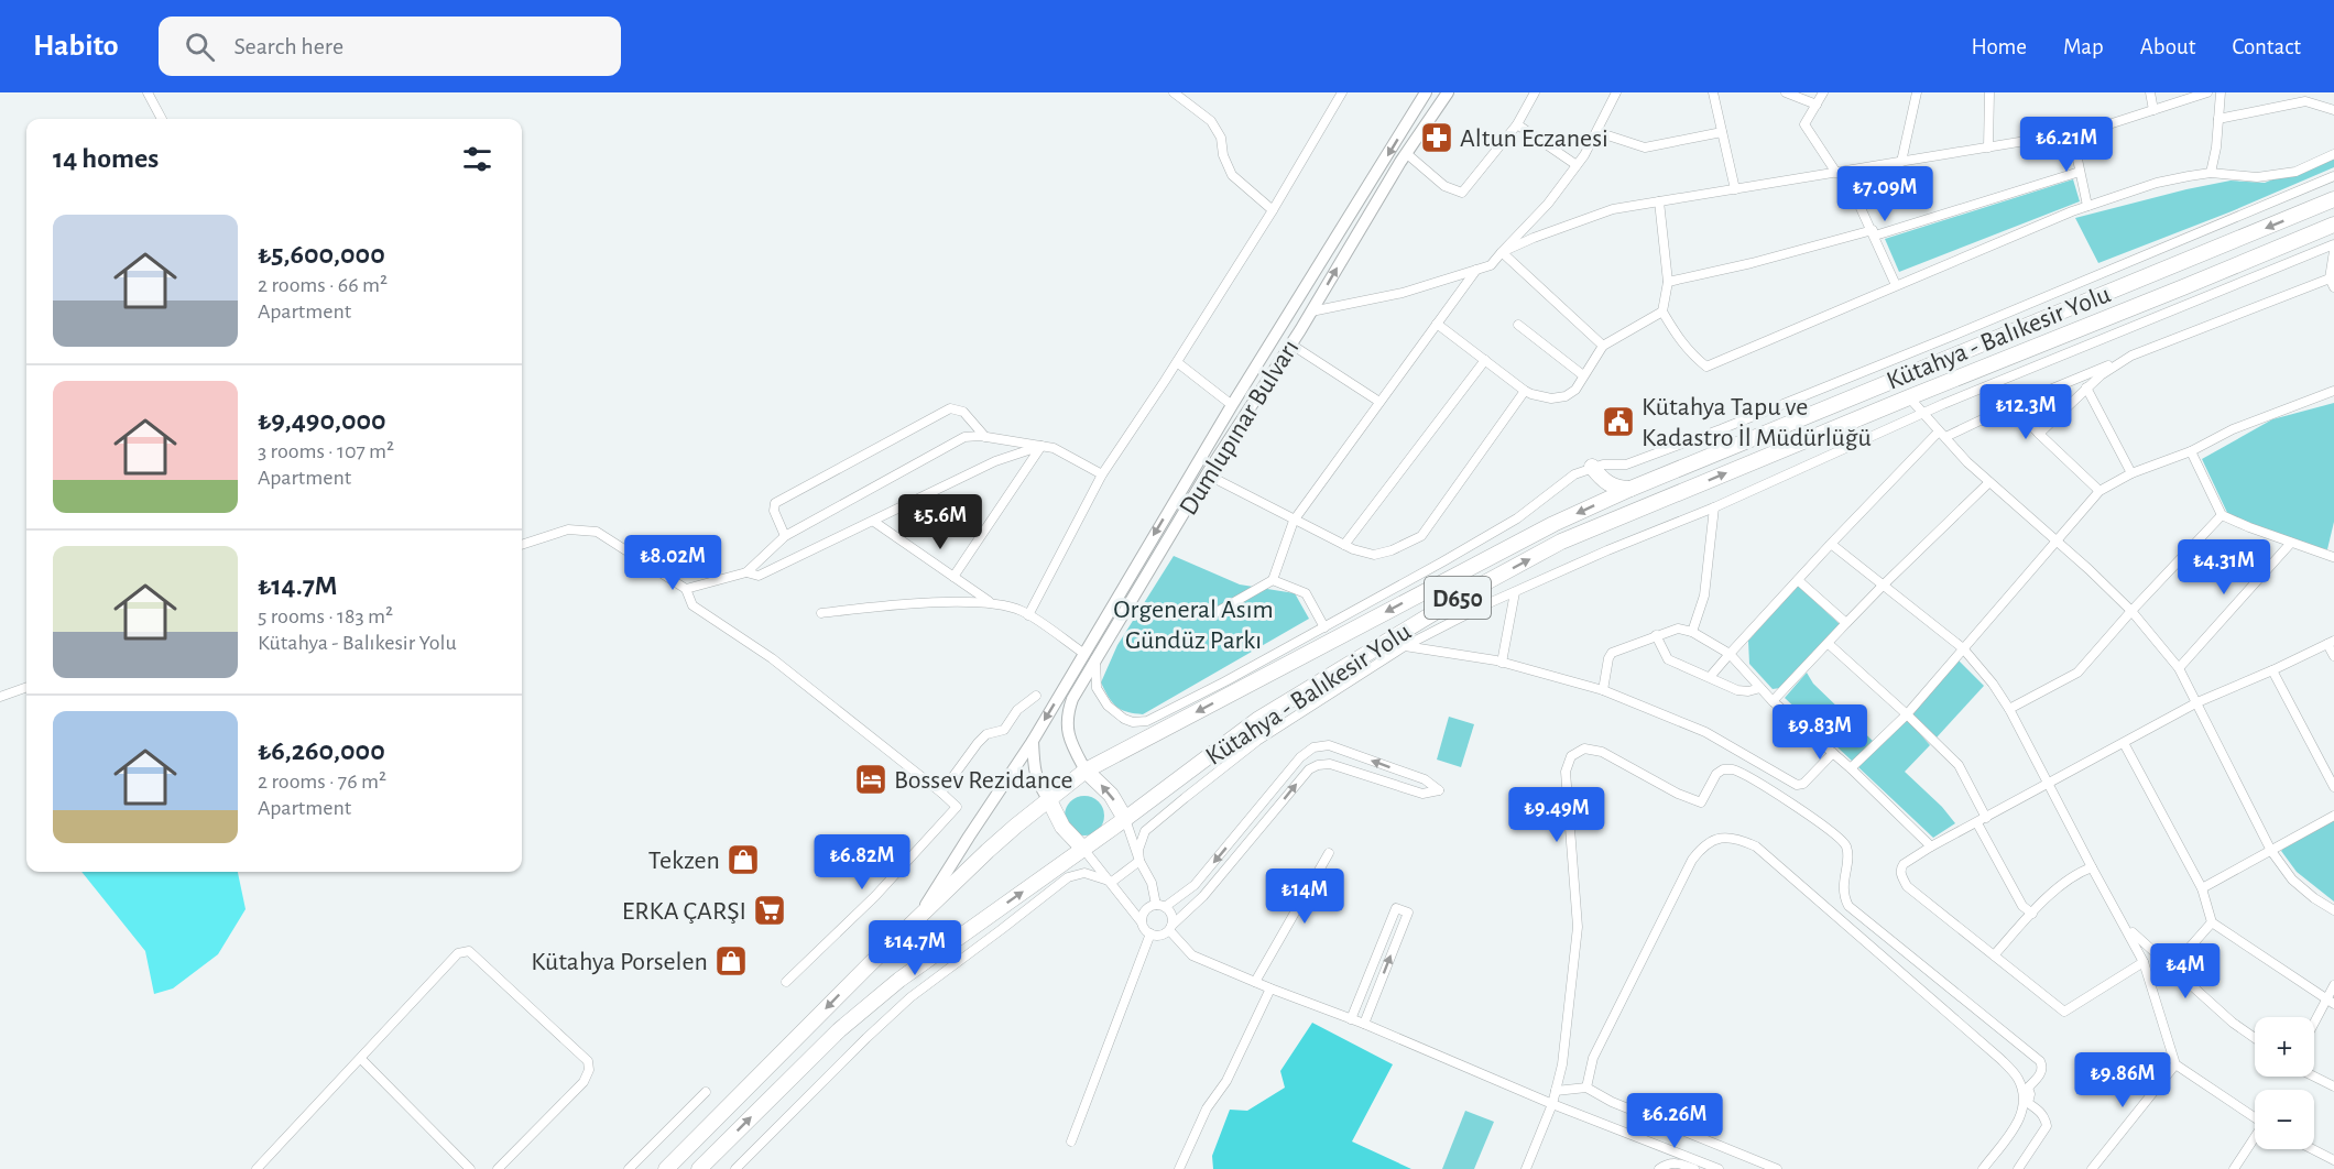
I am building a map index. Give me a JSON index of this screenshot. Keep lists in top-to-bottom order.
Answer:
{
  "streets": {
    "highway": ["Kütahya - Balıkesir Yolu", "D650"],
    "main road": ["Dumlupınar Bulvarı"]
  },
  "crossings": [
    ["Kütahya - Balıkesir Yolu", "Dumlupınar Bulvarı"]
  ],
  "parks": ["Orgeneral Asım Gündüz Parkı"],
  "places": {
    "pharmacy": ["Altun Eczanesi"],
    "public building": ["Kütahya Tapu ve Kadastro İl Müdürlüğü"],
    "hotel": ["Bossev Rezidance"],
    "shop": ["Tekzen", "Kütahya Porselen"],
    "supermarket": ["ERKA ÇARŞI"]
  },
  "page": {
    "header": "Habito",
    "search": "Search here",
    "nav": [
      "Home",
      "Map",
      "About",
      "Contact"
    ],
    "price": [
      "₺6.21M",
      "₺7.09M",
      "₺12.3M",
      "₺5.6M",
      "₺8.02M",
      "₺4.31M",
      "₺9.83M",
      "₺9.49M",
      "₺6.82M",
      "₺14M",
      "₺14.7M",
      "₺4M",
      "₺9.86M",
      "₺6.26M"
    ],
    "heading": "14 homes",
    "list": [
      {
        "name": "₺5,600,000",
        "note": "2 rooms · 66 m² · Apartment"
      },
      {
        "name": "₺9,490,000",
        "note": "3 rooms · 107 m² · Apartment"
      },
      {
        "name": "₺14.7M",
        "note": "5 rooms · 183 m² · Kütahya - Balıkesir Yolu"
      },
      {
        "name": "₺6,260,000",
        "note": "2 rooms · 76 m² · Apartment"
      }
    ],
    "map_buttons": ["+", "−"]
  }
}
